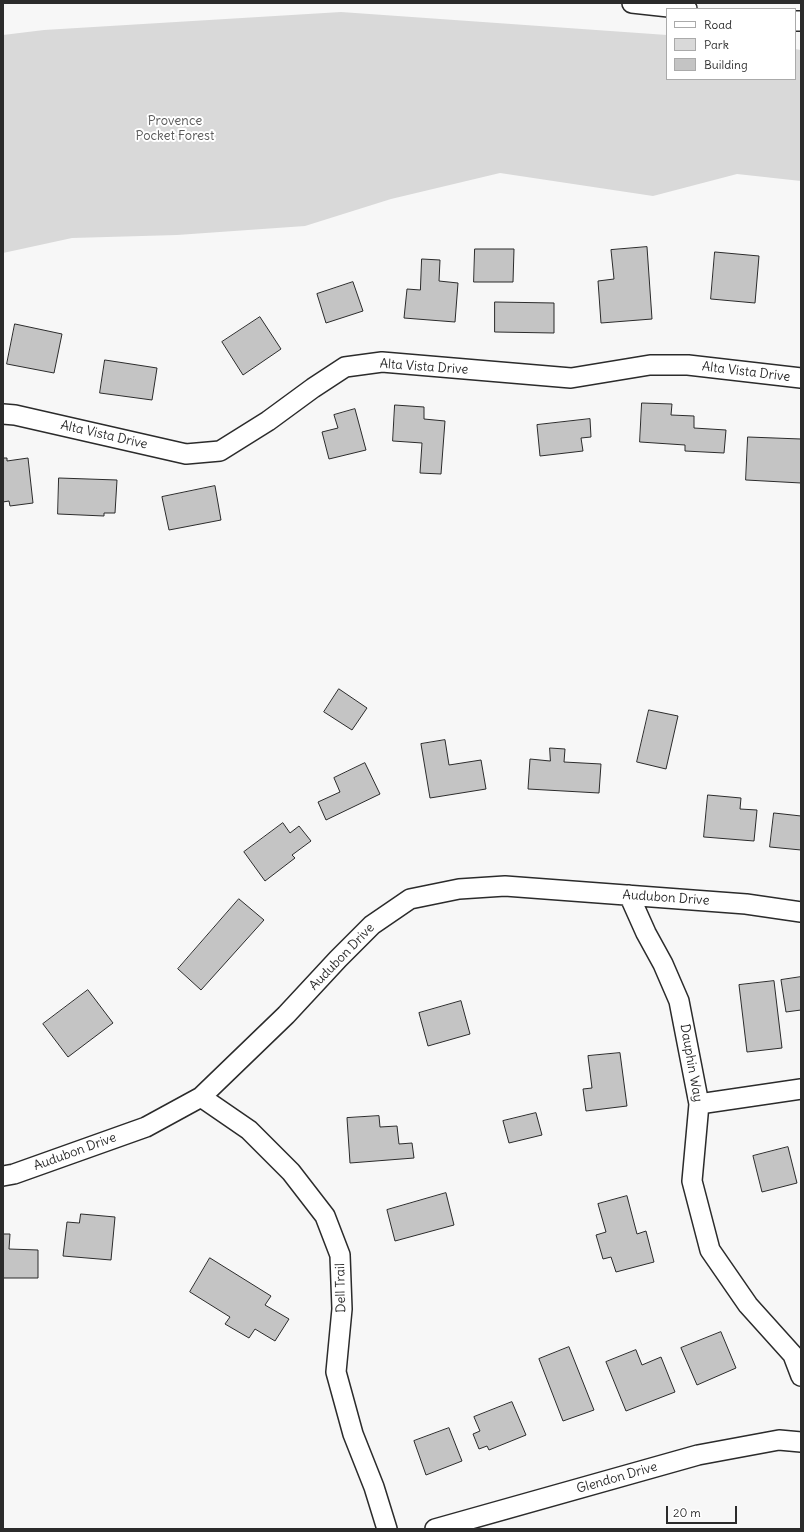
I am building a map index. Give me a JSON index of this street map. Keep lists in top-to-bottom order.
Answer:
{
  "streets": {
    "street": [
      "Alta Vista Drive",
      "Audubon Drive",
      "Dauphin Way",
      "Dell Trail",
      "Glendon Drive"
    ]
  },
  "crossings": [
    ["Audubon Drive", "Dauphin Way"],
    ["Audubon Drive", "Dell Trail"]
  ],
  "parks": ["Provence Pocket Forest"],
  "legend": ["Road", "Park", "Building"],
  "scale_bar": "20 m"
}
